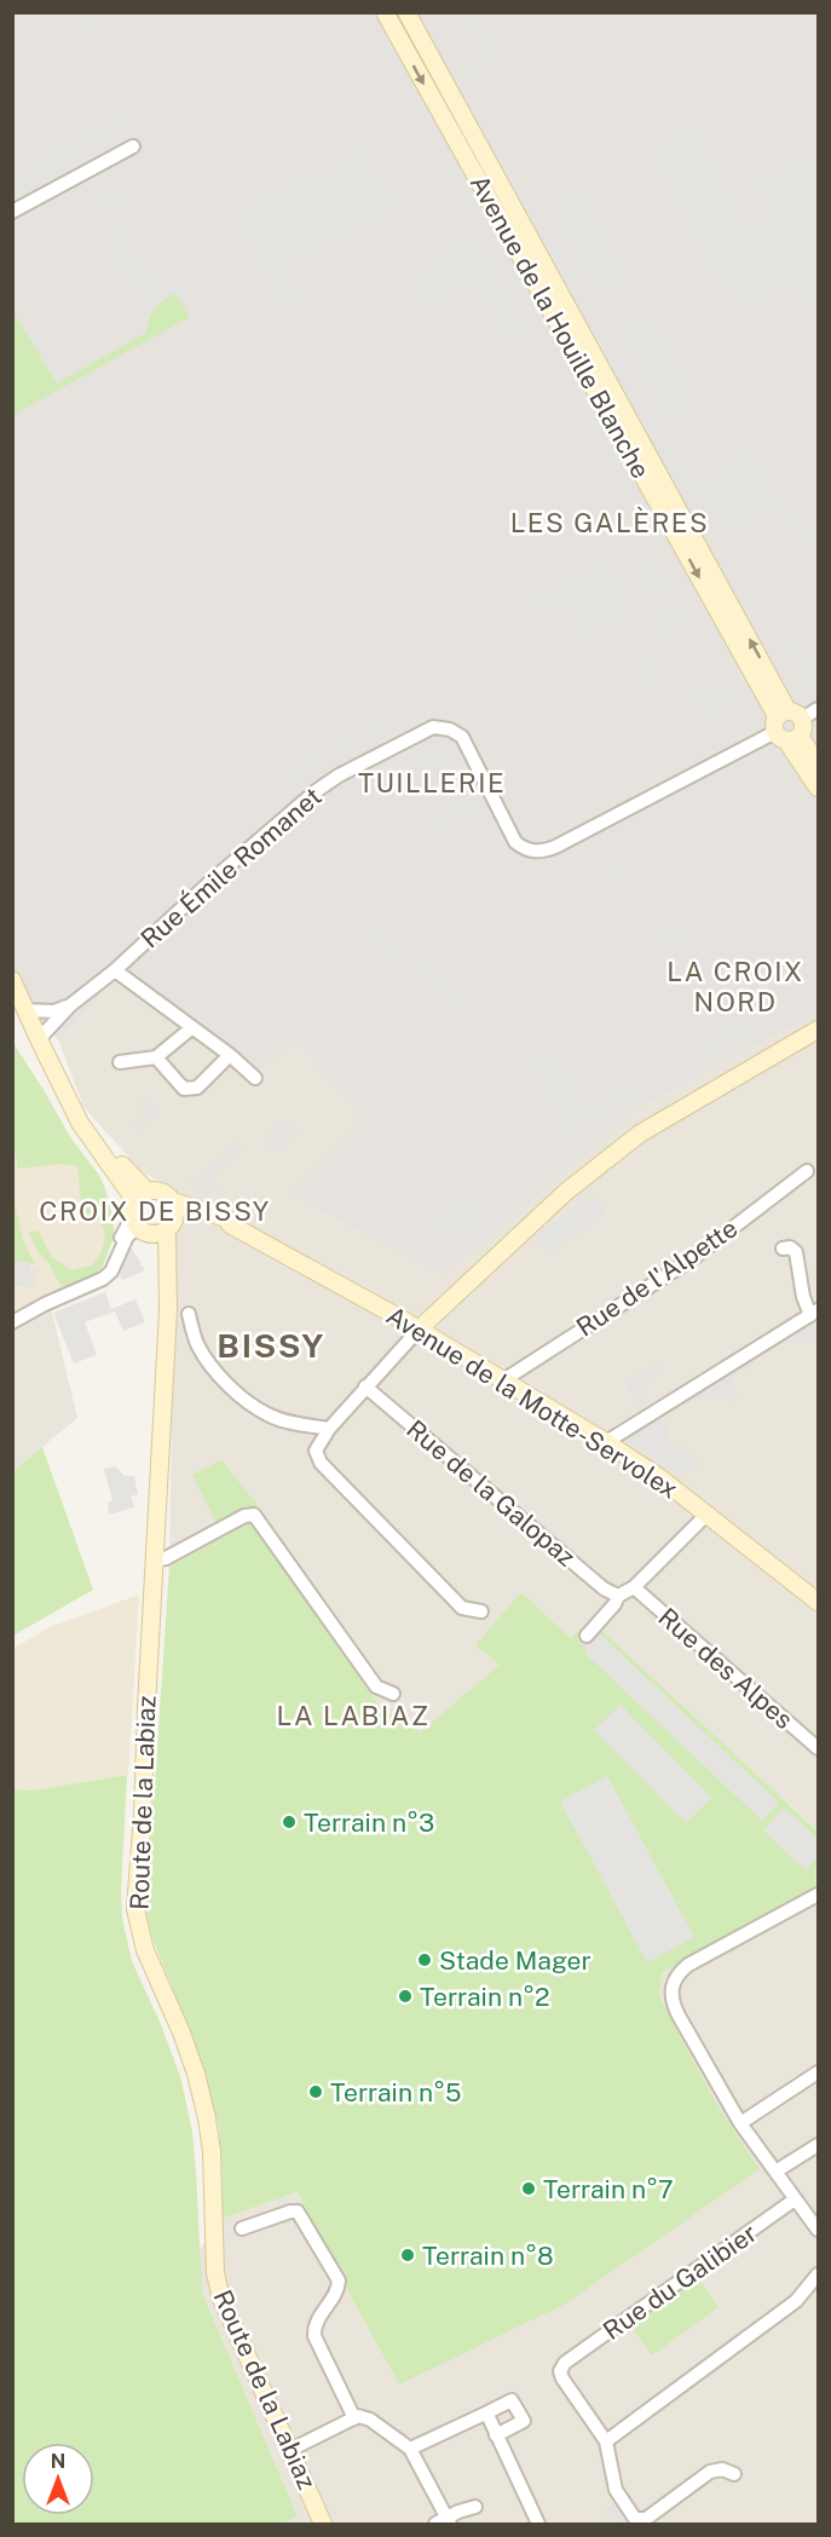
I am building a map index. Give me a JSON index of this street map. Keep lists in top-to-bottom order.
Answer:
{
  "streets": {
    "main road": ["Avenue de la Houille Blanche", "Avenue de la Motte-Servolex", "Route de la Labiaz"],
    "street": [
      "Rue Émile Romanet",
      "Rue de l'Alpette",
      "Rue de la Galopaz",
      "Rue des Alpes",
      "Rue du Galibier"
    ]
  },
  "crossings": [
    ["Avenue de la Houille Blanche", "Rue Émile Romanet"],
    ["Rue de l'Alpette", "Avenue de la Motte-Servolex"],
    ["Avenue de la Motte-Servolex", "Route de la Labiaz"]
  ],
  "districts": [
    "LES GALÈRES",
    "TUILLERIE",
    "LA CROIX NORD",
    "CROIX DE BISSY",
    "BISSY",
    "LA LABIAZ"
  ],
  "places": [
    "Terrain n°3",
    "Stade Mager",
    "Terrain n°2",
    "Terrain n°5",
    "Terrain n°7",
    "Terrain n°8"
  ],
  "north": "top"
}
